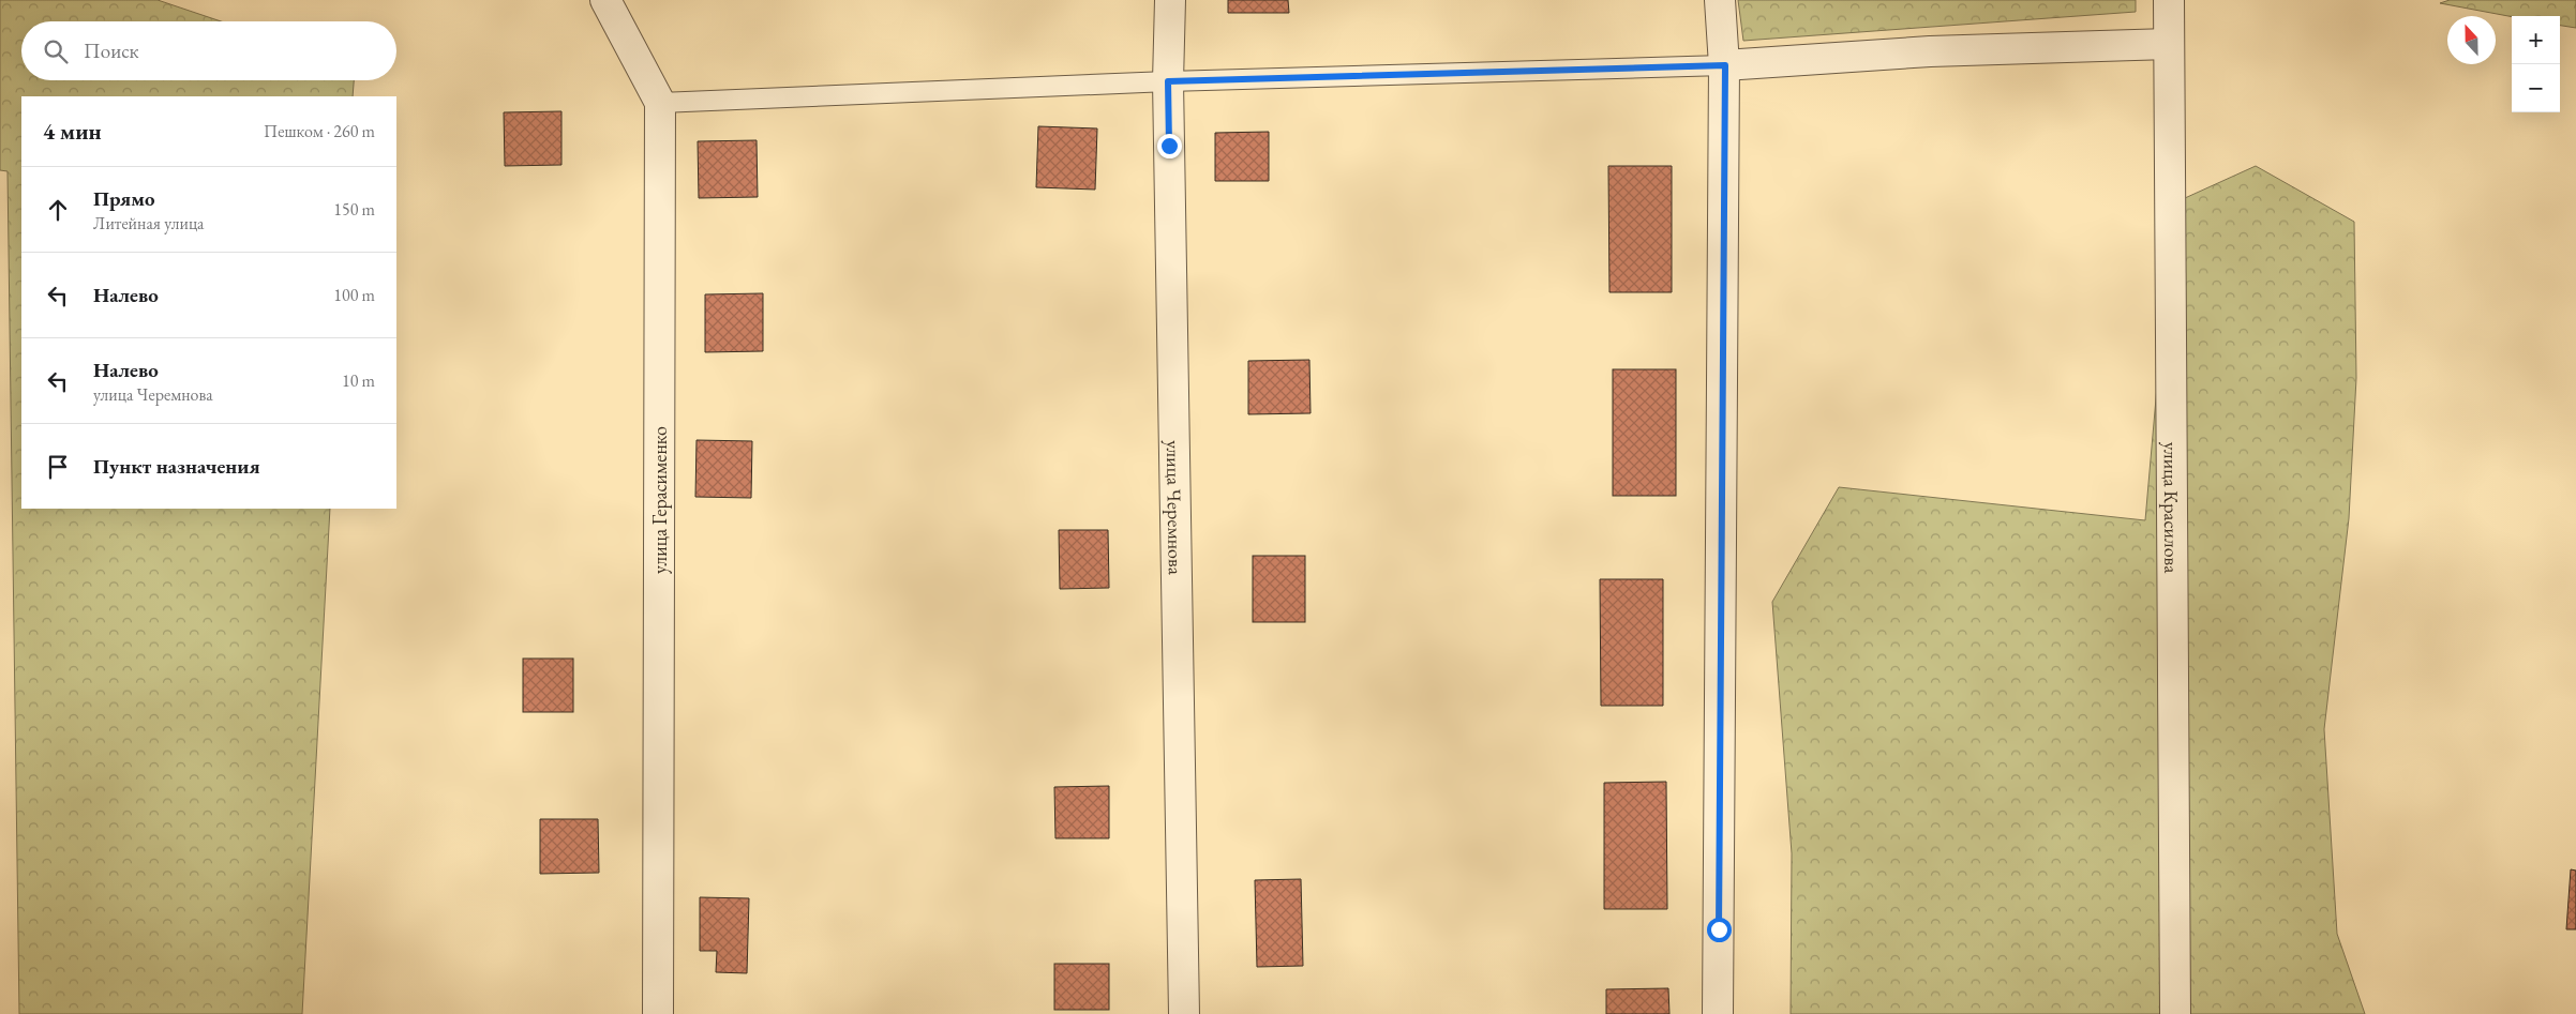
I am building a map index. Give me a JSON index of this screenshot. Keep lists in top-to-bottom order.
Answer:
{
  "streets": {
    "street": ["улица Герасименко", "улица Черемнова", "улица Красилова"]
  },
  "north": "top",
  "page": {
    "map_buttons": ["+", "−"],
    "search": "Поиск",
    "heading": ["4 мин", "Пешком · 260 m"],
    "list": [
      ["Прямо", "Литейная улица", "150 m"],
      ["Налево", "100 m"],
      ["Налево", "улица Черемнова", "10 m"],
      "Пункт назначения"
    ]
  }
}
